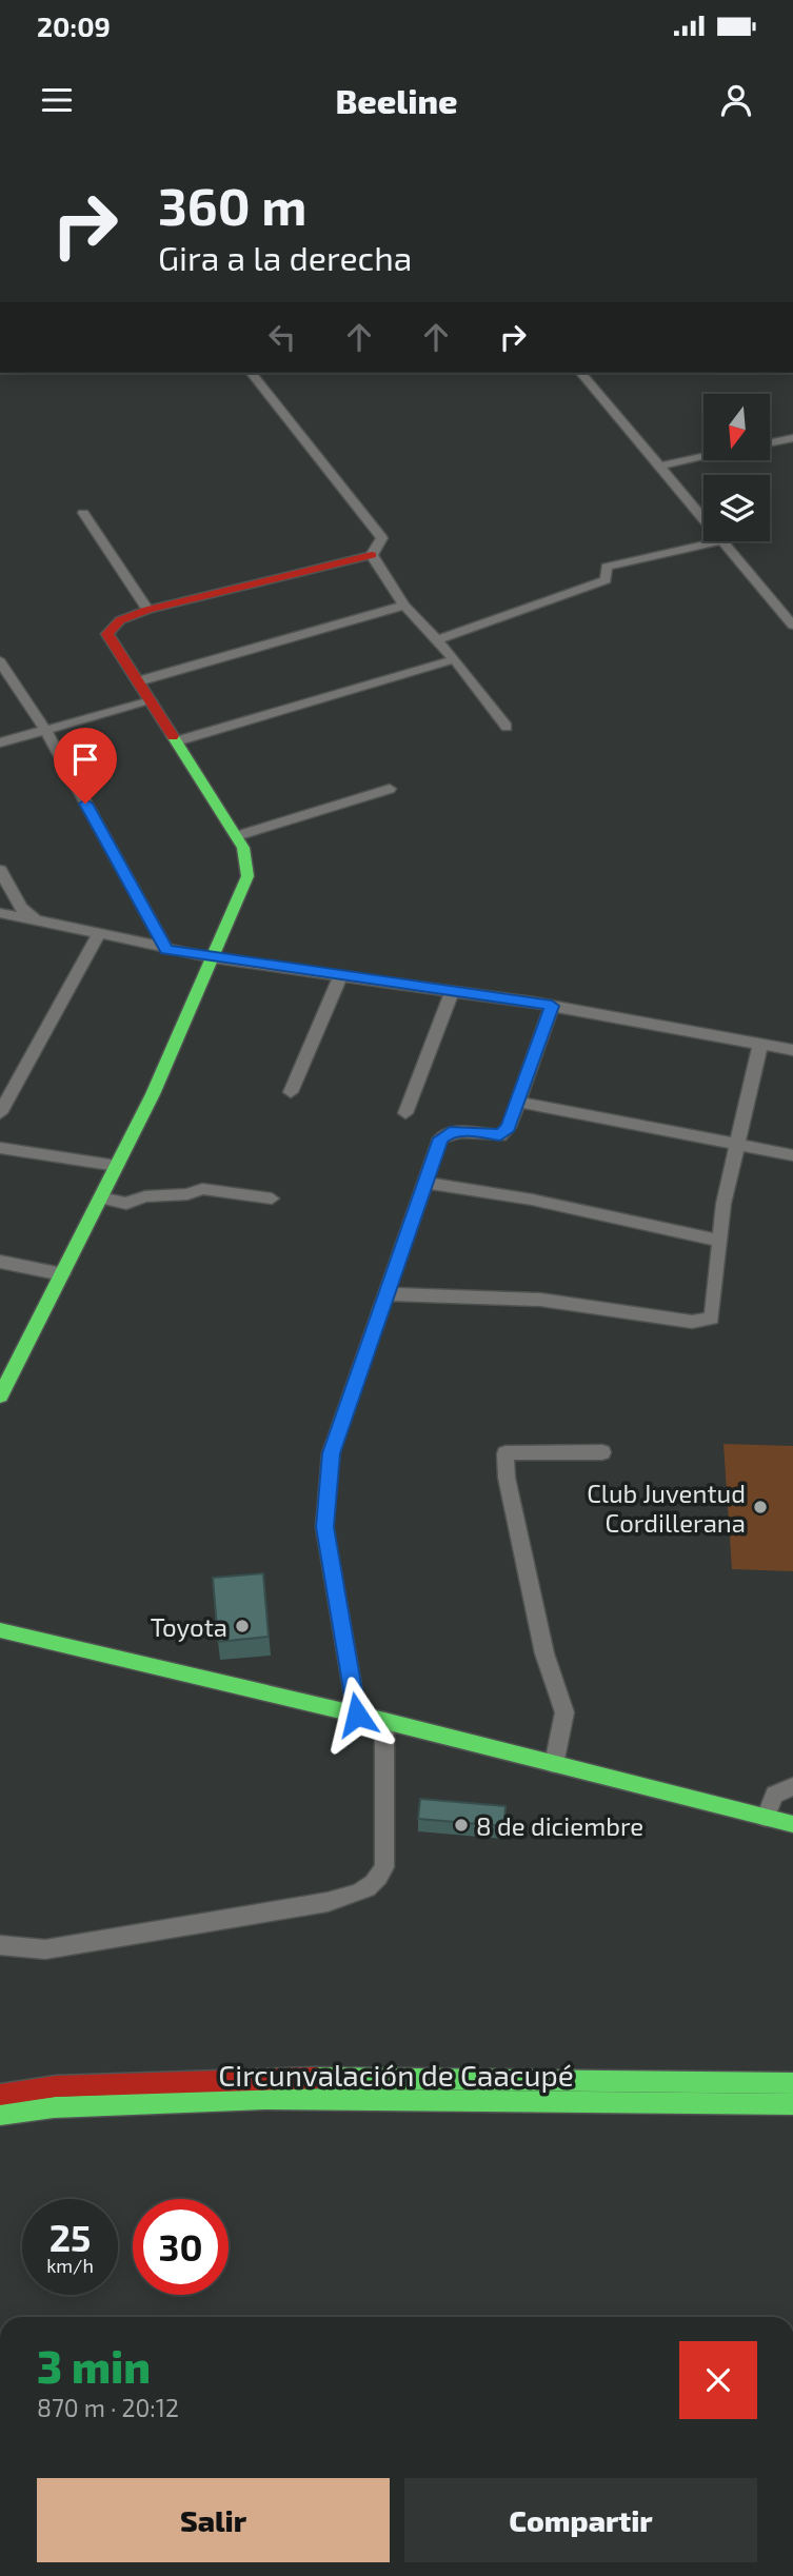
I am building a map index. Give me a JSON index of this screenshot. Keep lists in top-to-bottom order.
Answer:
{
  "streets": {
    "main road": ["Circunvalación de Caacupé"]
  },
  "places": ["Club Juventud Cordillerana", "Toyota", "8 de diciembre"],
  "north": "bottom",
  "page": {
    "status": "20:09",
    "header": "Beeline",
    "turn": ["360 m", "Gira a la derecha"],
    "speed": "25 km/h",
    "limit": "30",
    "heading": ["3 min", "870 m · 20:12"],
    "buttons": ["Salir", "Compartir"]
  }
}
